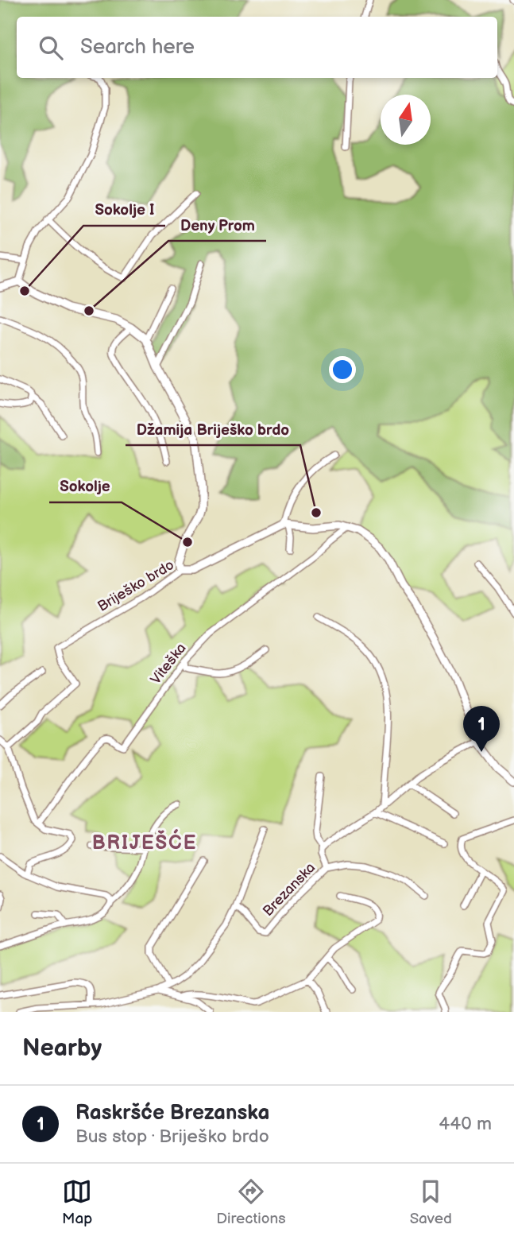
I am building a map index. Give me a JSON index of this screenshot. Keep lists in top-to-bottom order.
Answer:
{
  "streets": {
    "street": ["Briješko brdo", "Viteška", "Brezanska"]
  },
  "districts": ["BRIJEŠĆE"],
  "places": [
    "Sokolje I",
    "Deny Prom",
    "Džamija Briješko brdo",
    "Sokolje"
  ],
  "north": "top",
  "page": {
    "search": "Search here",
    "pins": "1",
    "heading": "Nearby",
    "list": [
      {
        "mark": "1",
        "name": "Raskršće Brezanska",
        "note": "Bus stop · Briješko brdo",
        "value": "440 m"
      }
    ],
    "nav": ["Map", "Directions", "Saved"]
  }
}
